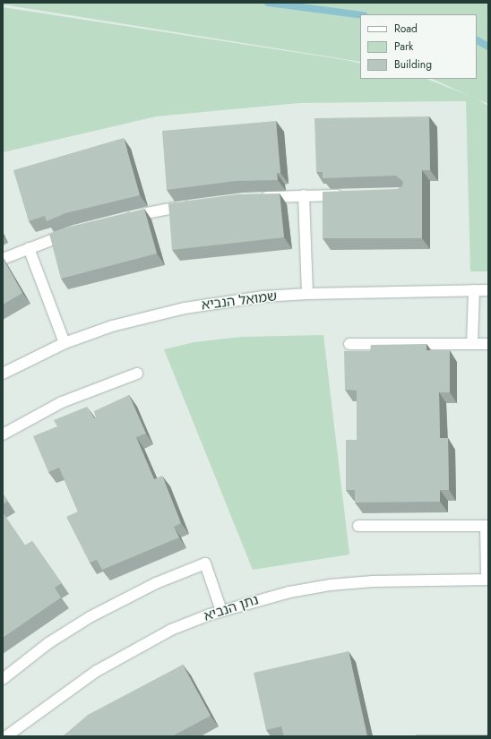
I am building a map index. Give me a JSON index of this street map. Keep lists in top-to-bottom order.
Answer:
{
  "streets": {
    "street": ["שמואל הנביא", "נתן הנביא"]
  },
  "legend": ["Road", "Park", "Building"]
}
